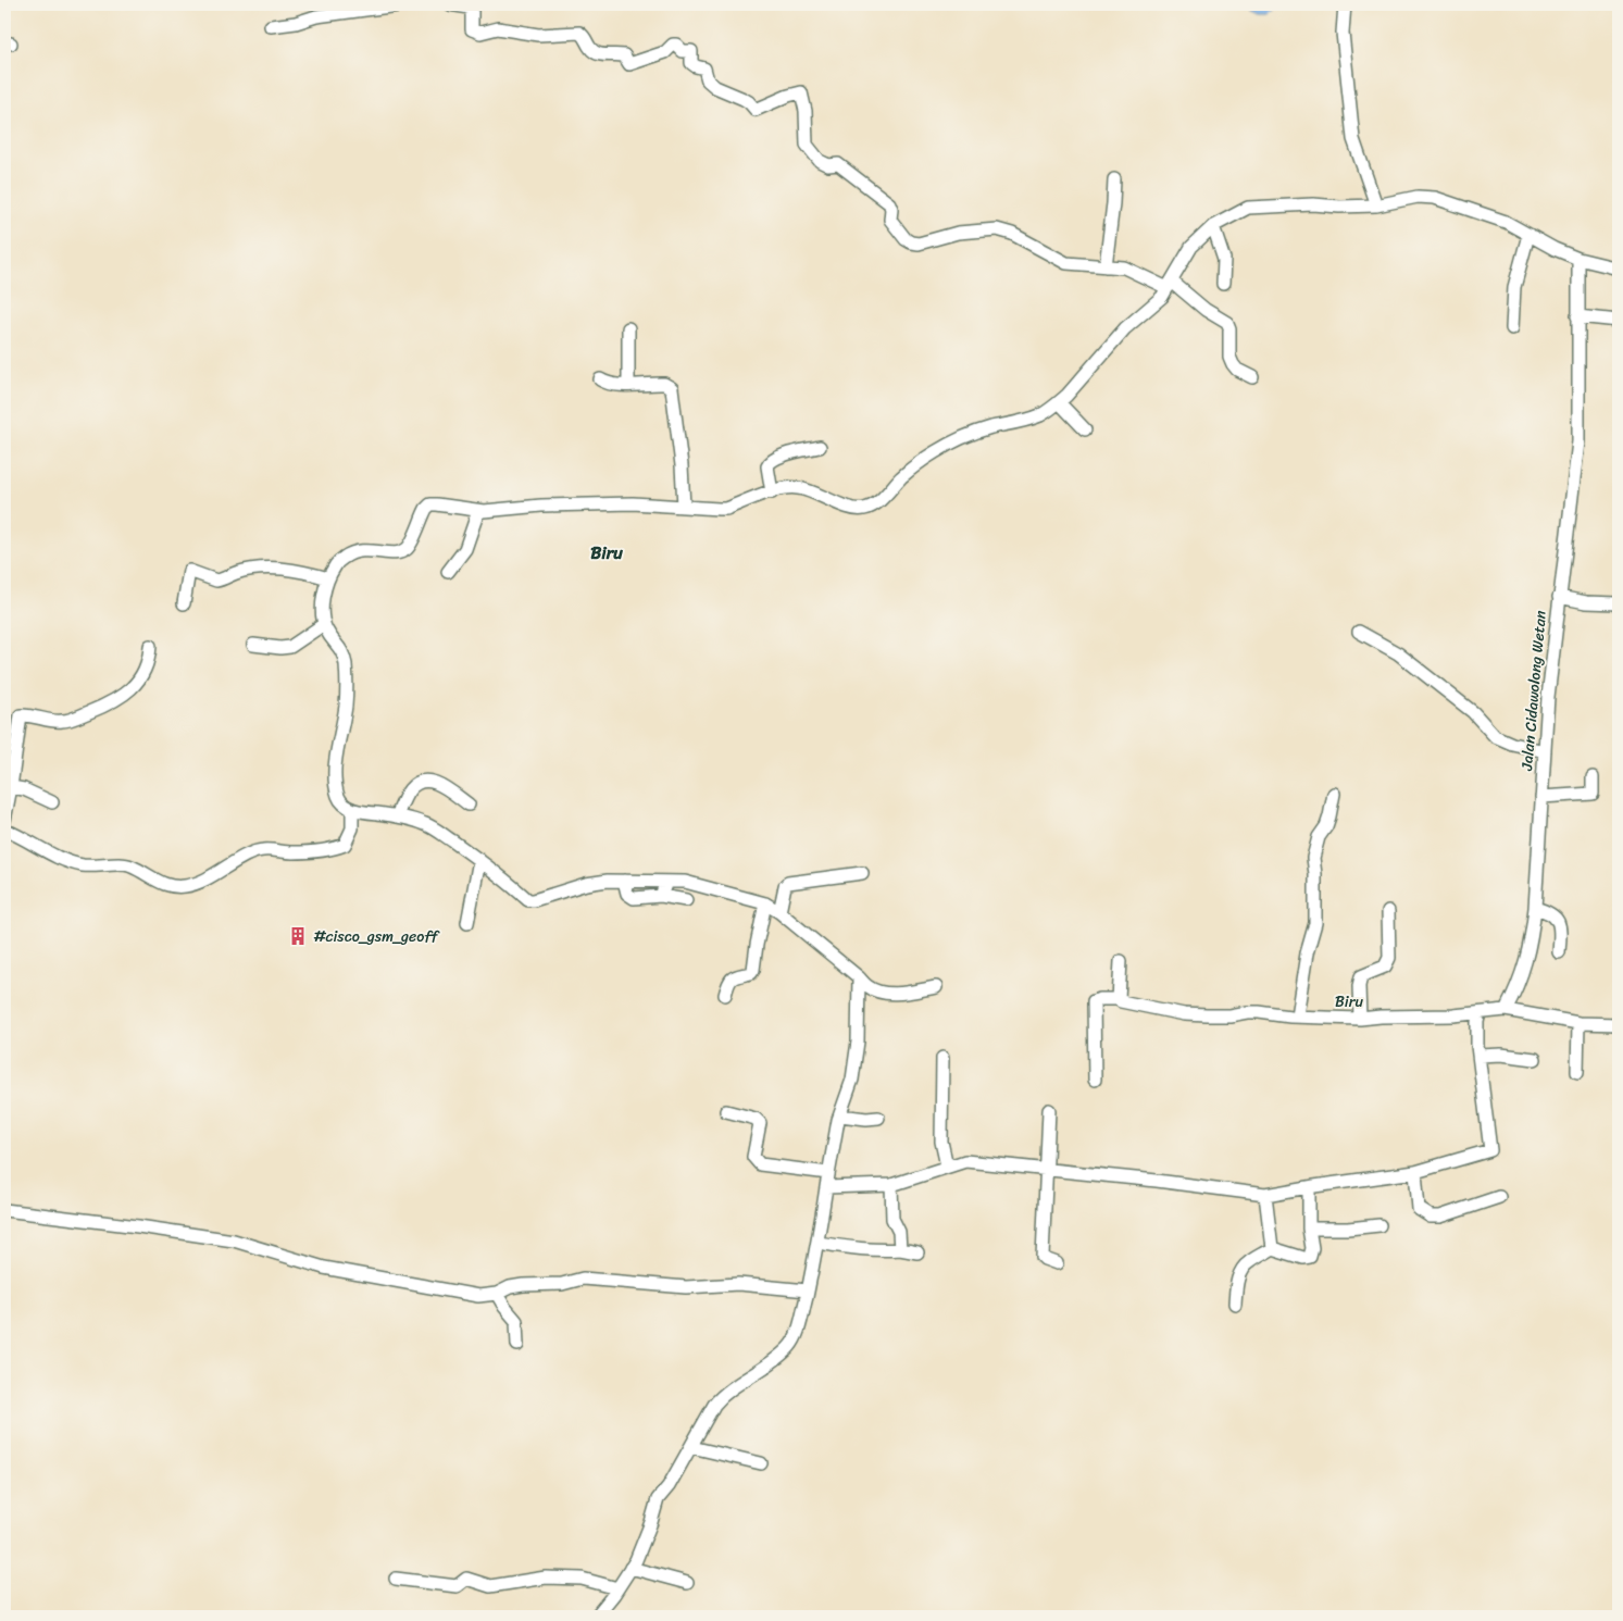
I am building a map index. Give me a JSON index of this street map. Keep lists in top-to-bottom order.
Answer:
{
  "streets": {
    "street": ["Jalan Cidawolong Wetan", "Biru"]
  },
  "crossings": [
    ["Jalan Cidawolong Wetan", "Biru"]
  ],
  "districts": ["Biru"],
  "places": {
    "building": ["#cisco_gsm_geoff"]
  }
}
